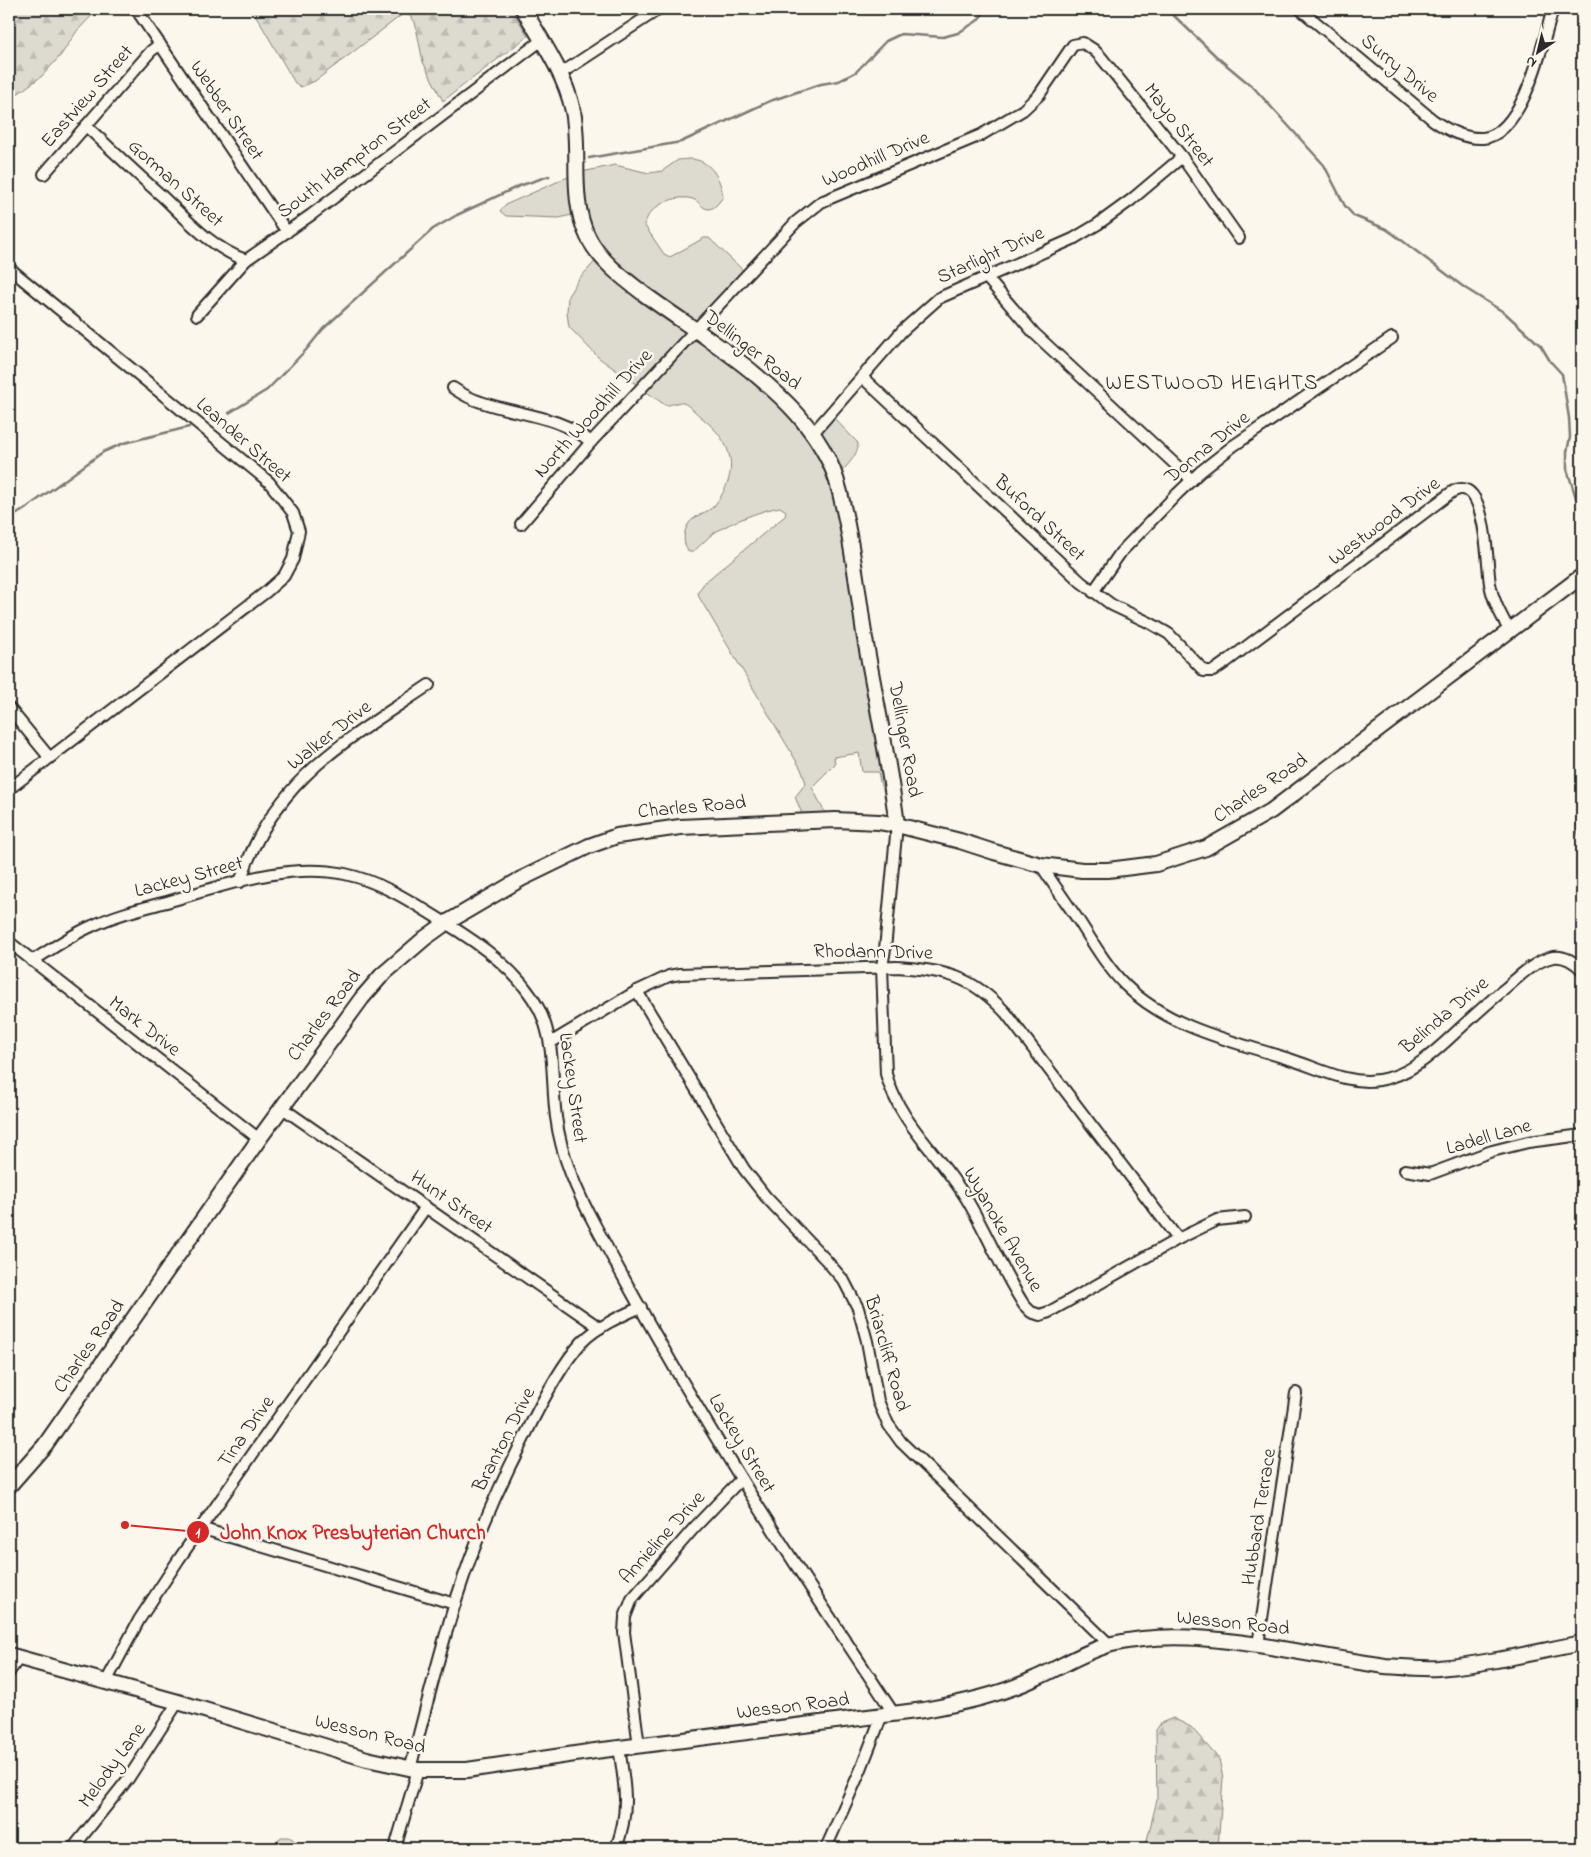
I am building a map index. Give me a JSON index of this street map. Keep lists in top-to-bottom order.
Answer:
{
  "streets": {
    "street": [
      "Surry Drive",
      "Eastview Street",
      "Webber Street",
      "Mayo Street",
      "South Hampton Street",
      "Woodhill Drive",
      "Gorman Street",
      "Starlight Drive",
      "Dellinger Road",
      "North Woodhill Drive",
      "Leander Street",
      "Donna Drive",
      "Buford Street",
      "Westwood Drive",
      "Walker Drive",
      "Charles Road",
      "Lackey Street",
      "Rhodann Drive",
      "Belinda Drive",
      "Mark Drive",
      "Ladell Lane",
      "Hunt Street",
      "Wyanoke Avenue",
      "Briarcliff Road",
      "Tina Drive",
      "Branton Drive",
      "Hubbard Terrace",
      "Annieline Drive",
      "Wesson Road",
      "Melody Lane"
    ]
  },
  "crossings": [
    ["Eastview Street", "Webber Street"],
    ["Eastview Street", "Gorman Street"],
    ["Webber Street", "South Hampton Street"],
    ["Mayo Street", "Woodhill Drive"],
    ["Mayo Street", "Starlight Drive"],
    ["South Hampton Street", "Gorman Street"],
    ["South Hampton Street", "Dellinger Road"],
    ["Woodhill Drive", "Dellinger Road"],
    ["Woodhill Drive", "North Woodhill Drive"],
    ["Starlight Drive", "Dellinger Road"],
    ["Starlight Drive", "Buford Street"],
    ["Dellinger Road", "North Woodhill Drive"],
    ["Dellinger Road", "Charles Road"],
    ["Dellinger Road", "Wyanoke Avenue"],
    ["Donna Drive", "Buford Street"],
    ["Buford Street", "Westwood Drive"],
    ["Westwood Drive", "Charles Road"],
    ["Walker Drive", "Lackey Street"],
    ["Charles Road", "Lackey Street"],
    ["Charles Road", "Belinda Drive"],
    ["Charles Road", "Mark Drive"],
    ["Charles Road", "Hunt Street"],
    ["Charles Road", "Wyanoke Avenue"],
    ["Lackey Street", "Rhodann Drive"],
    ["Lackey Street", "Mark Drive"],
    ["Lackey Street", "Branton Drive"],
    ["Lackey Street", "Annieline Drive"],
    ["Lackey Street", "Wesson Road"],
    ["Rhodann Drive", "Wyanoke Avenue"],
    ["Rhodann Drive", "Briarcliff Road"],
    ["Hunt Street", "Tina Drive"],
    ["Hunt Street", "Branton Drive"],
    ["Briarcliff Road", "Wesson Road"],
    ["Tina Drive", "Wesson Road"],
    ["Branton Drive", "Wesson Road"],
    ["Hubbard Terrace", "Wesson Road"],
    ["Annieline Drive", "Wesson Road"],
    ["Wesson Road", "Melody Lane"]
  ],
  "districts": ["WESTWOOD HEIGHTS"],
  "places": ["John Knox Presbyterian Church"],
  "north": "bottom left"
}
